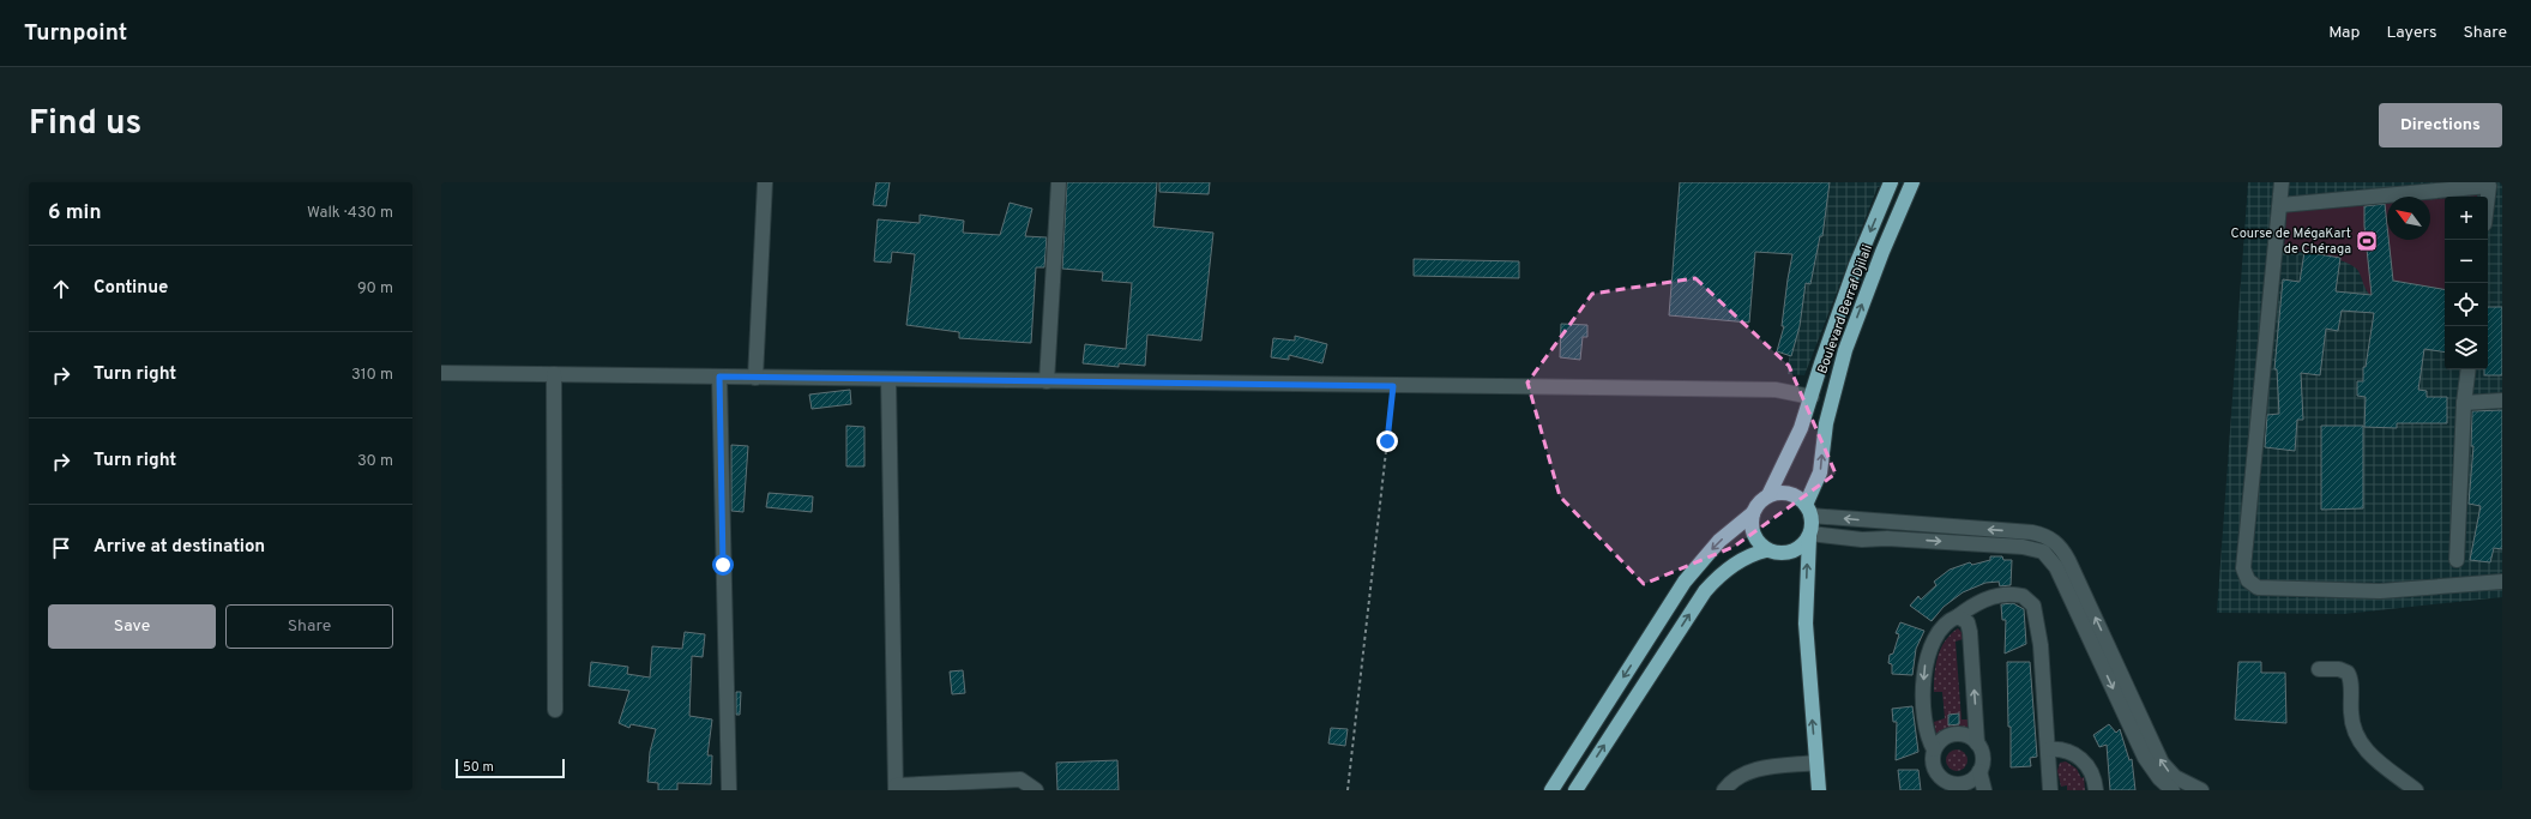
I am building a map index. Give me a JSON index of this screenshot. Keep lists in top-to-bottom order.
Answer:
{
  "streets": {
    "highway": ["Boulevard Berraf Djilali"]
  },
  "places": {
    "sports": ["Course de MégaKart de Chéraga"]
  },
  "scale_bar": "50 m",
  "north": "top left",
  "page": {
    "header": "Turnpoint",
    "nav": ["Map", "Layers", "Share"],
    "title": "Find us",
    "buttons": [
      "Directions",
      ["Save", "Share"]
    ],
    "heading": ["6 min", "Walk · 430 m"],
    "map_buttons": ["+", "−"],
    "list": [
      ["Continue", "90 m"],
      ["Turn right", "310 m"],
      ["Turn right", "30 m"],
      "Arrive at destination"
    ],
    "scale": "50 m"
  }
}
